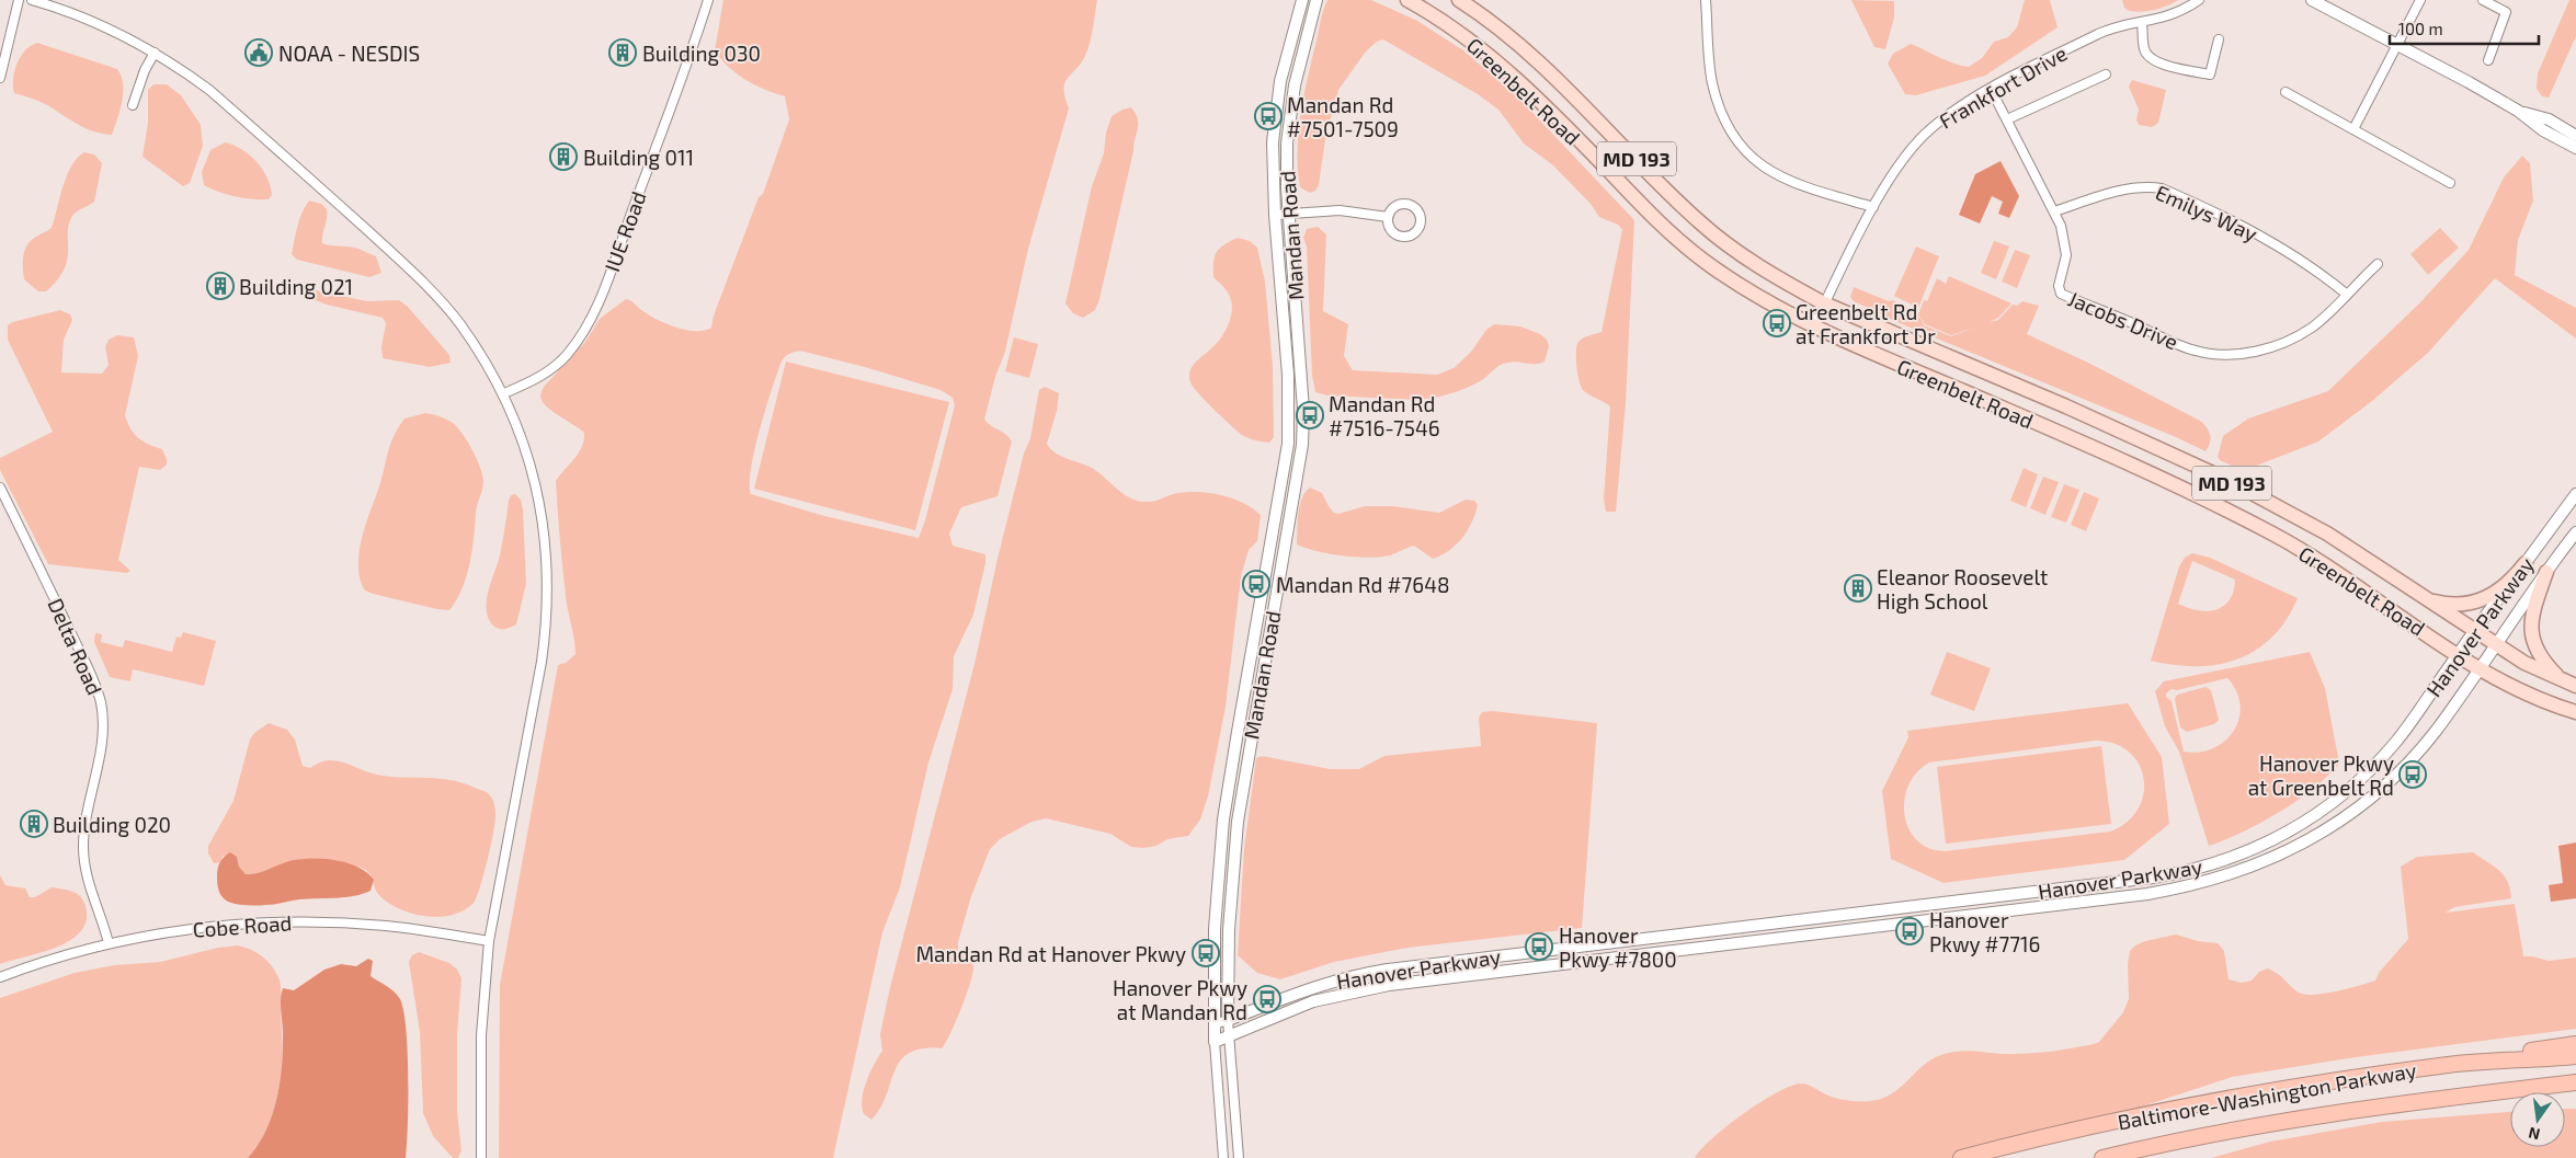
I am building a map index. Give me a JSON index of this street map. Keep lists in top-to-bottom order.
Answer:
{
  "streets": {
    "highway": ["Baltimore-Washington Parkway"],
    "main road": ["Greenbelt Road", "MD 193"],
    "street": [
      "Frankfort Drive",
      "Emilys Way",
      "IUE Road",
      "Mandan Road",
      "Jacobs Drive",
      "Hanover Parkway",
      "Delta Road",
      "Cobe Road"
    ]
  },
  "crossings": [
    ["Frankfort Drive", "Greenbelt Road"],
    ["Frankfort Drive", "Jacobs Drive"],
    ["Greenbelt Road", "Hanover Parkway"],
    ["Emilys Way", "Jacobs Drive"],
    ["Mandan Road", "Hanover Parkway"],
    ["Delta Road", "Cobe Road"]
  ],
  "places": {
    "public building": ["NOAA - NESDIS"],
    "building": [
      "Building 030",
      "Building 011",
      "Building 021",
      "Eleanor Roosevelt High School",
      "Building 020"
    ],
    "bus stop": [
      "Mandan Rd #7501-7509",
      "Greenbelt Rd at Frankfort Dr",
      "Mandan Rd #7516-7546",
      "Mandan Rd #7648",
      "Hanover Pkwy at Greenbelt Rd",
      "Hanover Pkwy #7716",
      "Hanover Pkwy #7800",
      "Mandan Rd at Hanover Pkwy",
      "Hanover Pkwy at Mandan Rd"
    ]
  },
  "scale_bar": "100 m",
  "north": "bottom"
}
